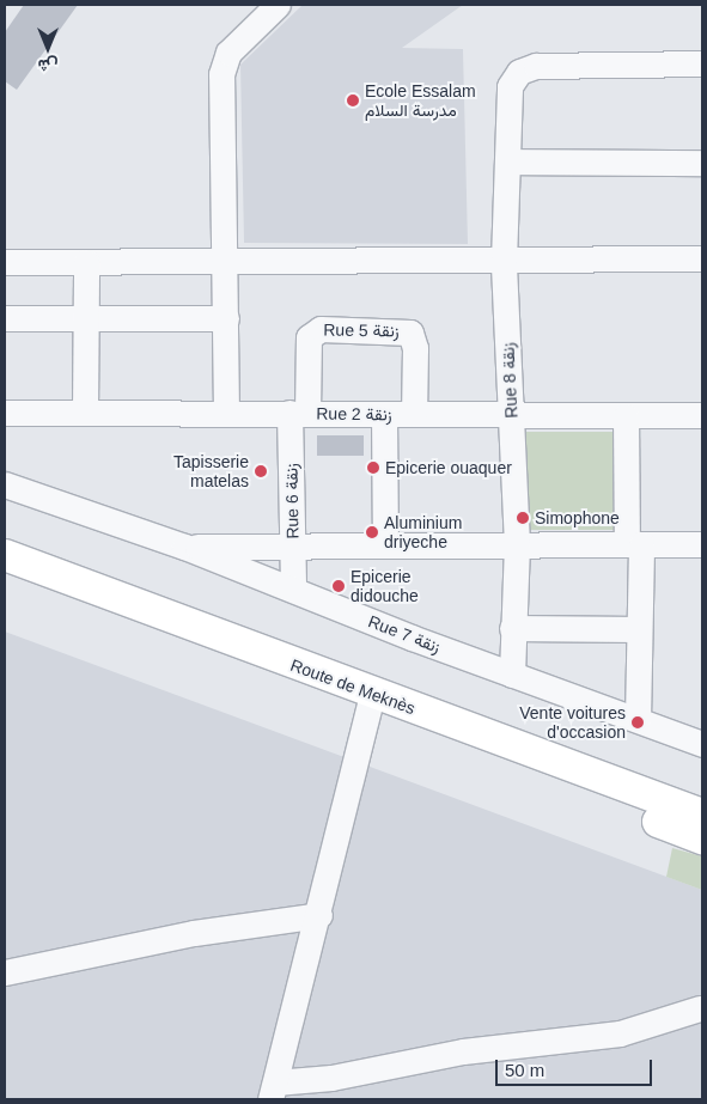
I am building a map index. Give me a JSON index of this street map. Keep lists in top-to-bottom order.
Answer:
{
  "streets": {
    "main road": ["Route de Meknès"],
    "street": [
      "Rue 5 زنقة",
      "Rue 8 زنقة",
      "Rue 2 زنقة",
      "Rue 6 زنقة",
      "Rue 7 زنقة"
    ]
  },
  "crossings": [
    ["Rue 5 زنقة", "Rue 2 زنقة"],
    ["Rue 5 زنقة", "Rue 6 زنقة"],
    ["Rue 8 زنقة", "Rue 2 زنقة"],
    ["Rue 8 زنقة", "Rue 7 زنقة"],
    ["Rue 2 زنقة", "Rue 6 زنقة"],
    ["Rue 6 زنقة", "Rue 7 زنقة"]
  ],
  "places": [
    "Ecole Essalam مدرسة السلام",
    "Epicerie ouaquer",
    "Tapisserie matelas",
    "Simophone",
    "Aluminium driyeche",
    "Epicerie didouche",
    "Vente voitures d'occasion"
  ],
  "scale_bar": "50 m",
  "north": "bottom"
}
